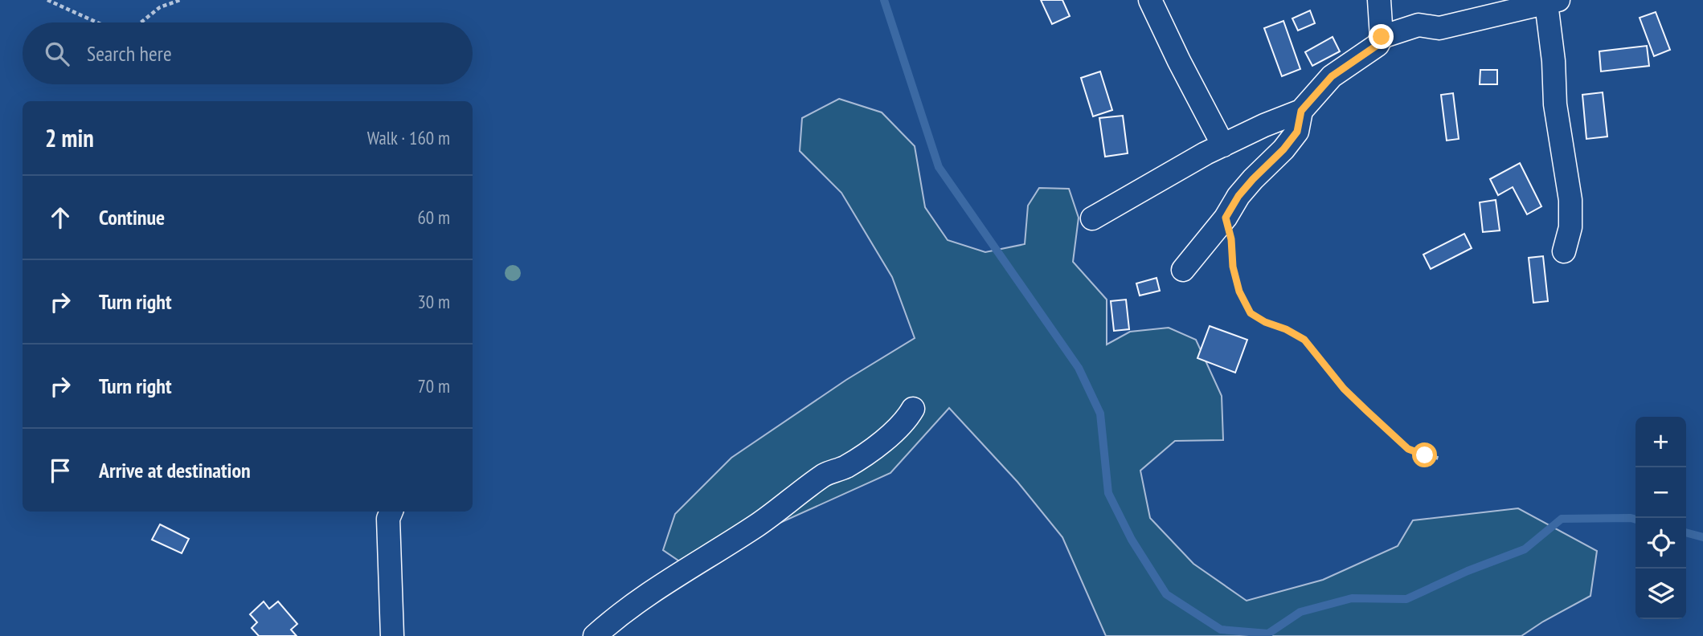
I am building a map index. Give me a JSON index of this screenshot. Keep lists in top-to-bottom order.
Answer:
{
  "page": {
    "search": "Search here",
    "heading": ["2 min", "Walk · 160 m"],
    "list": [
      ["Continue", "60 m"],
      ["Turn right", "30 m"],
      ["Turn right", "70 m"],
      "Arrive at destination"
    ],
    "map_buttons": ["+", "−"]
  }
}
